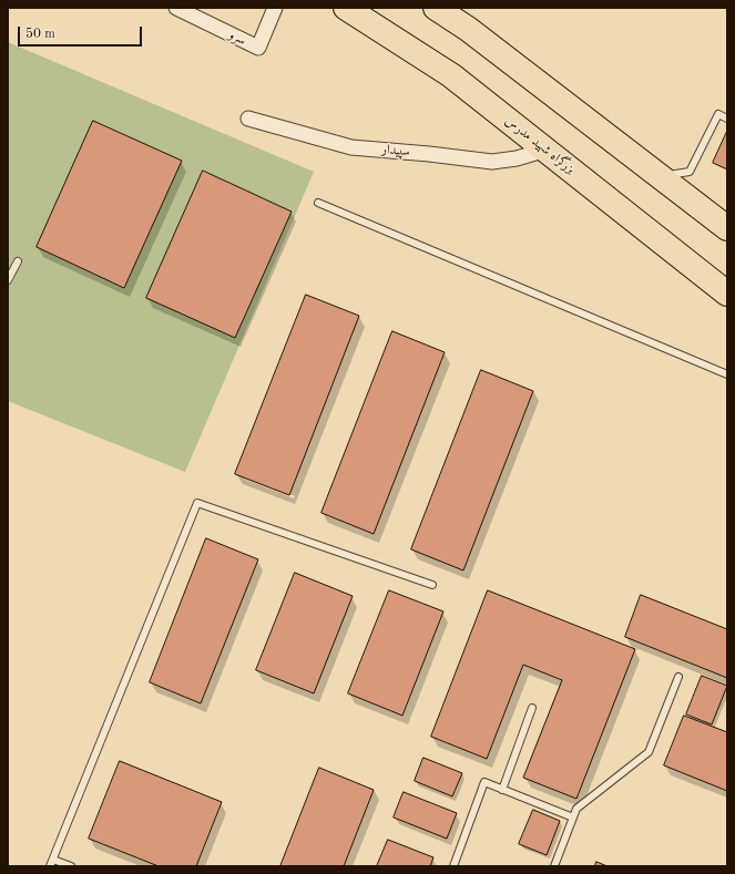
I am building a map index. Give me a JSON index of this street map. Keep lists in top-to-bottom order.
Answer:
{
  "streets": {
    "highway": ["بزرگراه شهید مدرس"],
    "street": ["سرو", "سپیدار"]
  },
  "crossings": [
    ["بزرگراه شهید مدرس", "سپیدار"]
  ],
  "scale_bar": "50 m"
}
